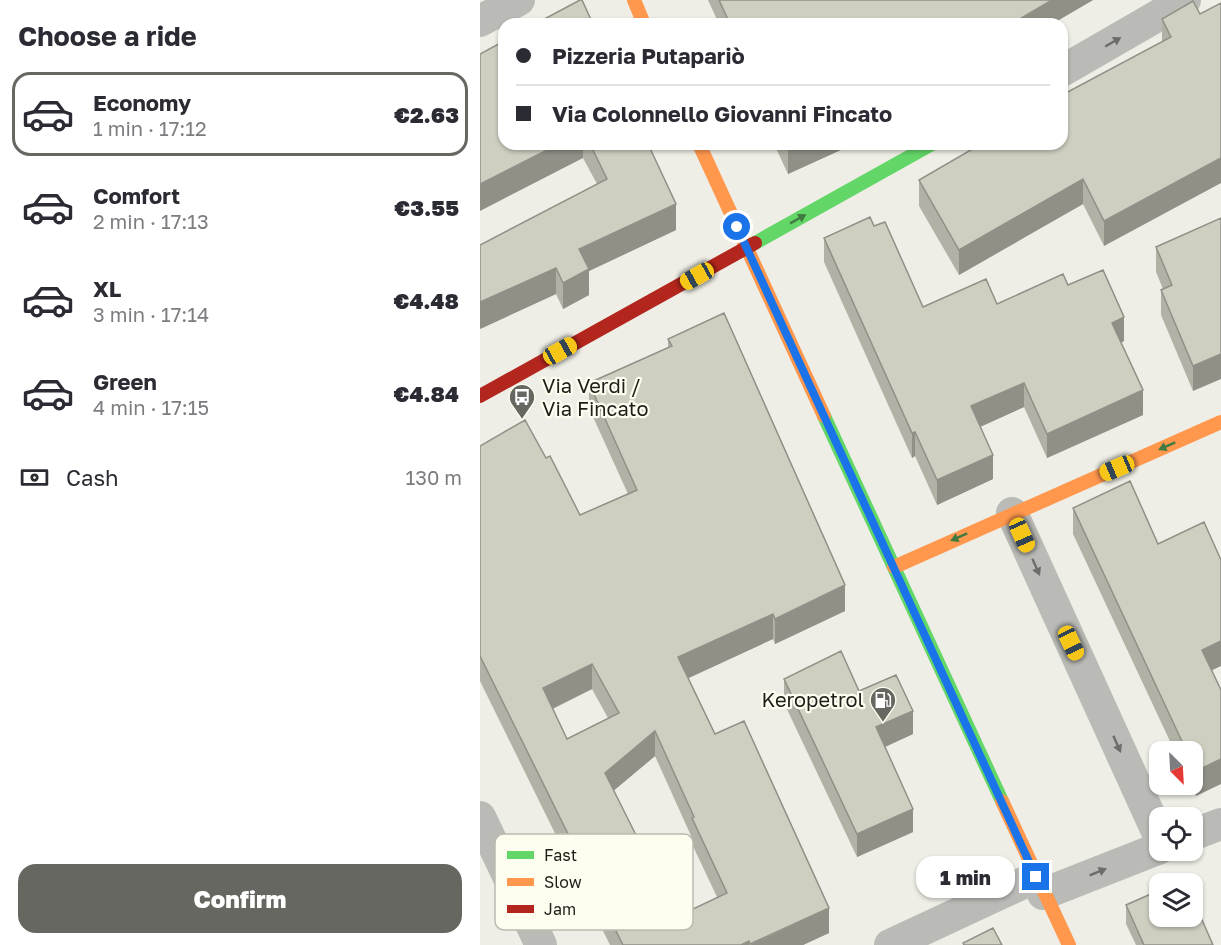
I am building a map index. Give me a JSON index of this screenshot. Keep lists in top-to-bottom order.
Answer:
{
  "places": {
    "bus stop": ["Via Verdi / Via Fincato"],
    "fuel station": ["Keropetrol"]
  },
  "legend": ["Fast", "Slow", "Jam"],
  "north": "bottom right",
  "page": {
    "heading": "Choose a ride",
    "banner": ["Pizzeria Putapariò", "Via Colonnello Giovanni Fincato"],
    "list": [
      {
        "name": "Economy",
        "note": "1 min · 17:12",
        "value": "€2.63"
      },
      {
        "name": "Comfort",
        "note": "2 min · 17:13",
        "value": "€3.55"
      },
      {
        "name": "XL",
        "note": "3 min · 17:14",
        "value": "€4.48"
      },
      {
        "name": "Green",
        "note": "4 min · 17:15",
        "value": "€4.84"
      }
    ],
    "pay": ["Cash", "130 m"],
    "buttons": "Confirm",
    "bubble": "1 min"
  }
}
